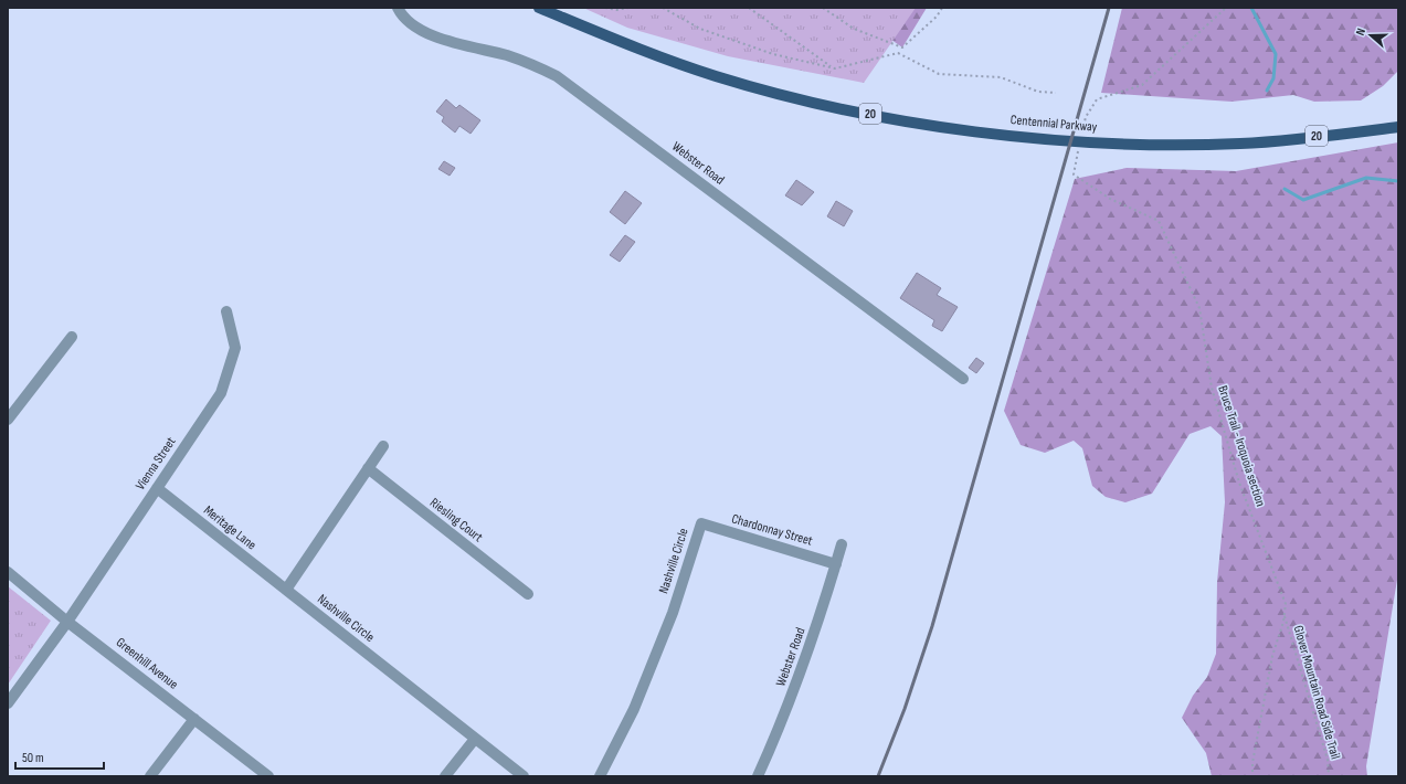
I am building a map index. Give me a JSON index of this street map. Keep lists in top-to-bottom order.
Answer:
{
  "streets": {
    "main road": ["20", "Centennial Parkway"],
    "street": [
      "Webster Road",
      "Vienna Street",
      "Riesling Court",
      "Meritage Lane",
      "Chardonnay Street",
      "Nashville Circle",
      "Greenhill Avenue"
    ],
    "path": ["Bruce Trail - Iroquoia section", "Glover Mountain Road Side Trail"]
  },
  "crossings": [
    ["Webster Road", "Chardonnay Street"],
    ["Bruce Trail - Iroquoia section", "Glover Mountain Road Side Trail"],
    ["Vienna Street", "Meritage Lane"],
    ["Vienna Street", "Greenhill Avenue"],
    ["Meritage Lane", "Nashville Circle"],
    ["Chardonnay Street", "Nashville Circle"]
  ],
  "scale_bar": "50 m",
  "north": "left"
}
